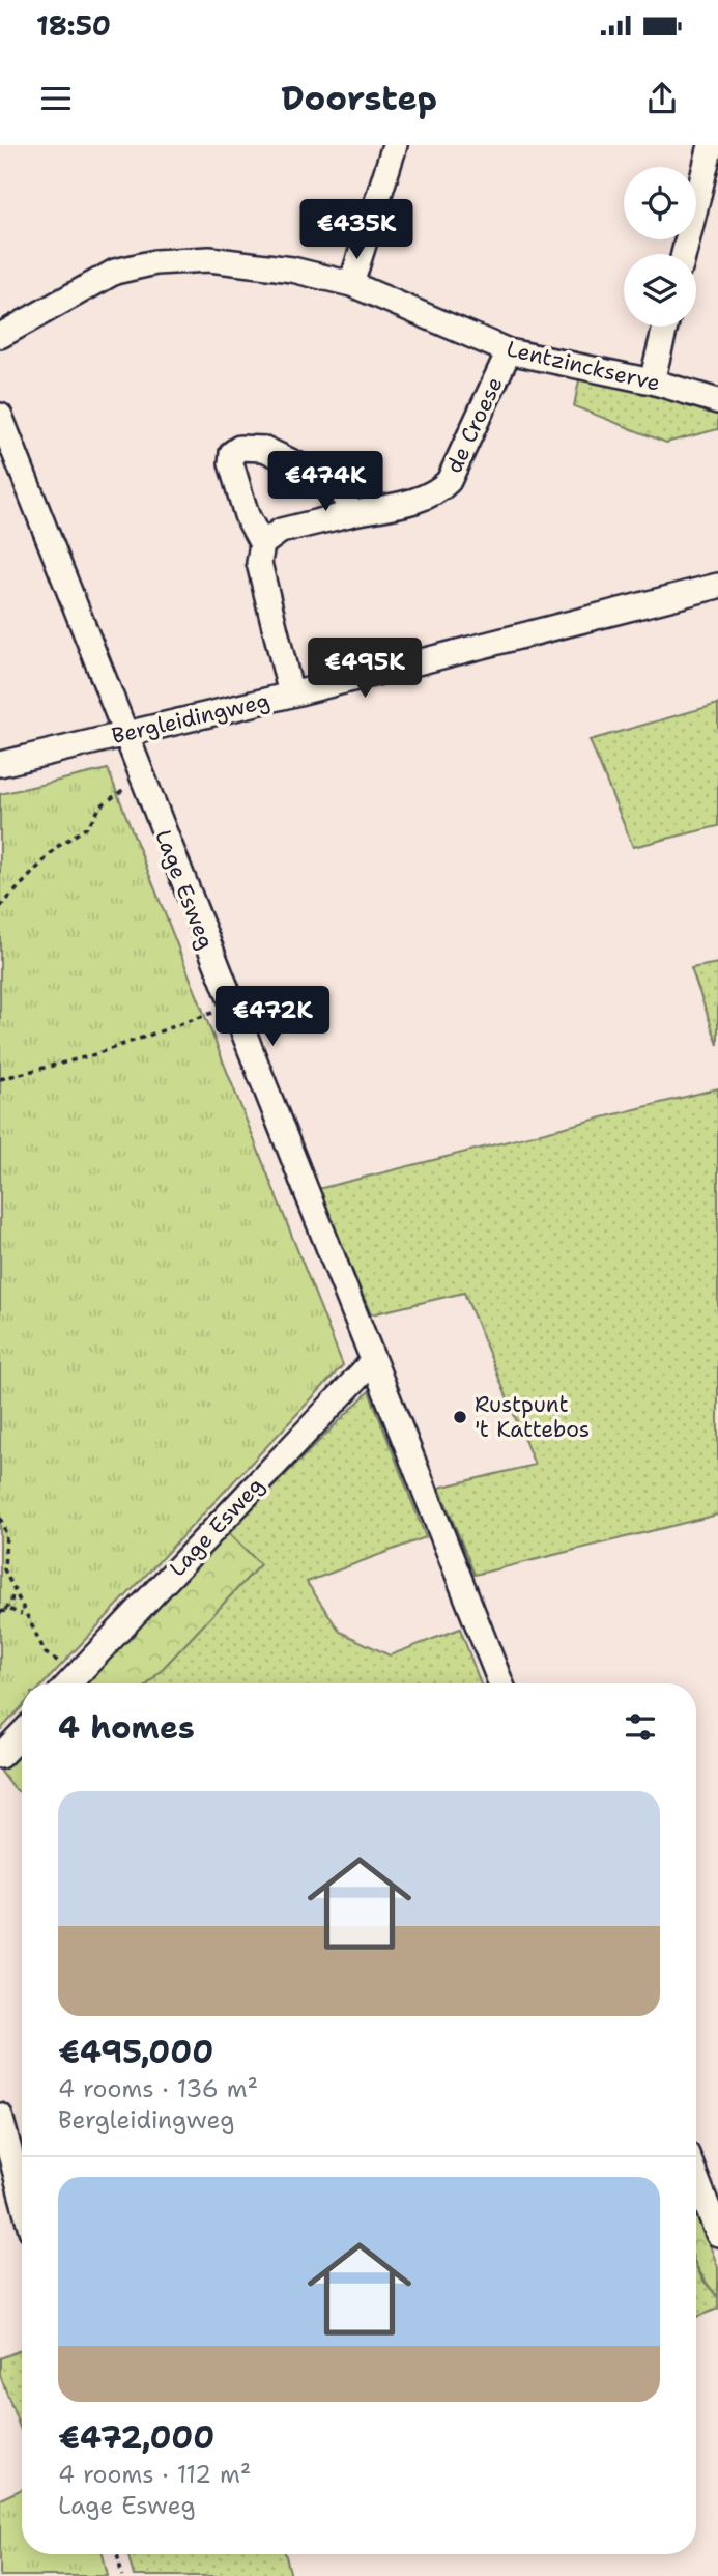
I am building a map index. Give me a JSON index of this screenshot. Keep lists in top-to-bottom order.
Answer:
{
  "streets": {
    "street": [
      "Lentzinckserve",
      "de Croese",
      "Bergleidingweg",
      "Lage Esweg"
    ]
  },
  "crossings": [
    ["Lentzinckserve", "de Croese"],
    ["Bergleidingweg", "Lage Esweg"]
  ],
  "places": ["Rustpunt 't Kattebos"],
  "page": {
    "status": "18:50",
    "header": "Doorstep",
    "price": [
      "€435K",
      "€474K",
      "€495K",
      "€472K"
    ],
    "heading": "4 homes",
    "list": [
      {
        "name": "€495,000",
        "note": "4 rooms · 136 m² · Bergleidingweg"
      },
      {
        "name": "€472,000",
        "note": "4 rooms · 112 m² · Lage Esweg"
      }
    ]
  }
}
